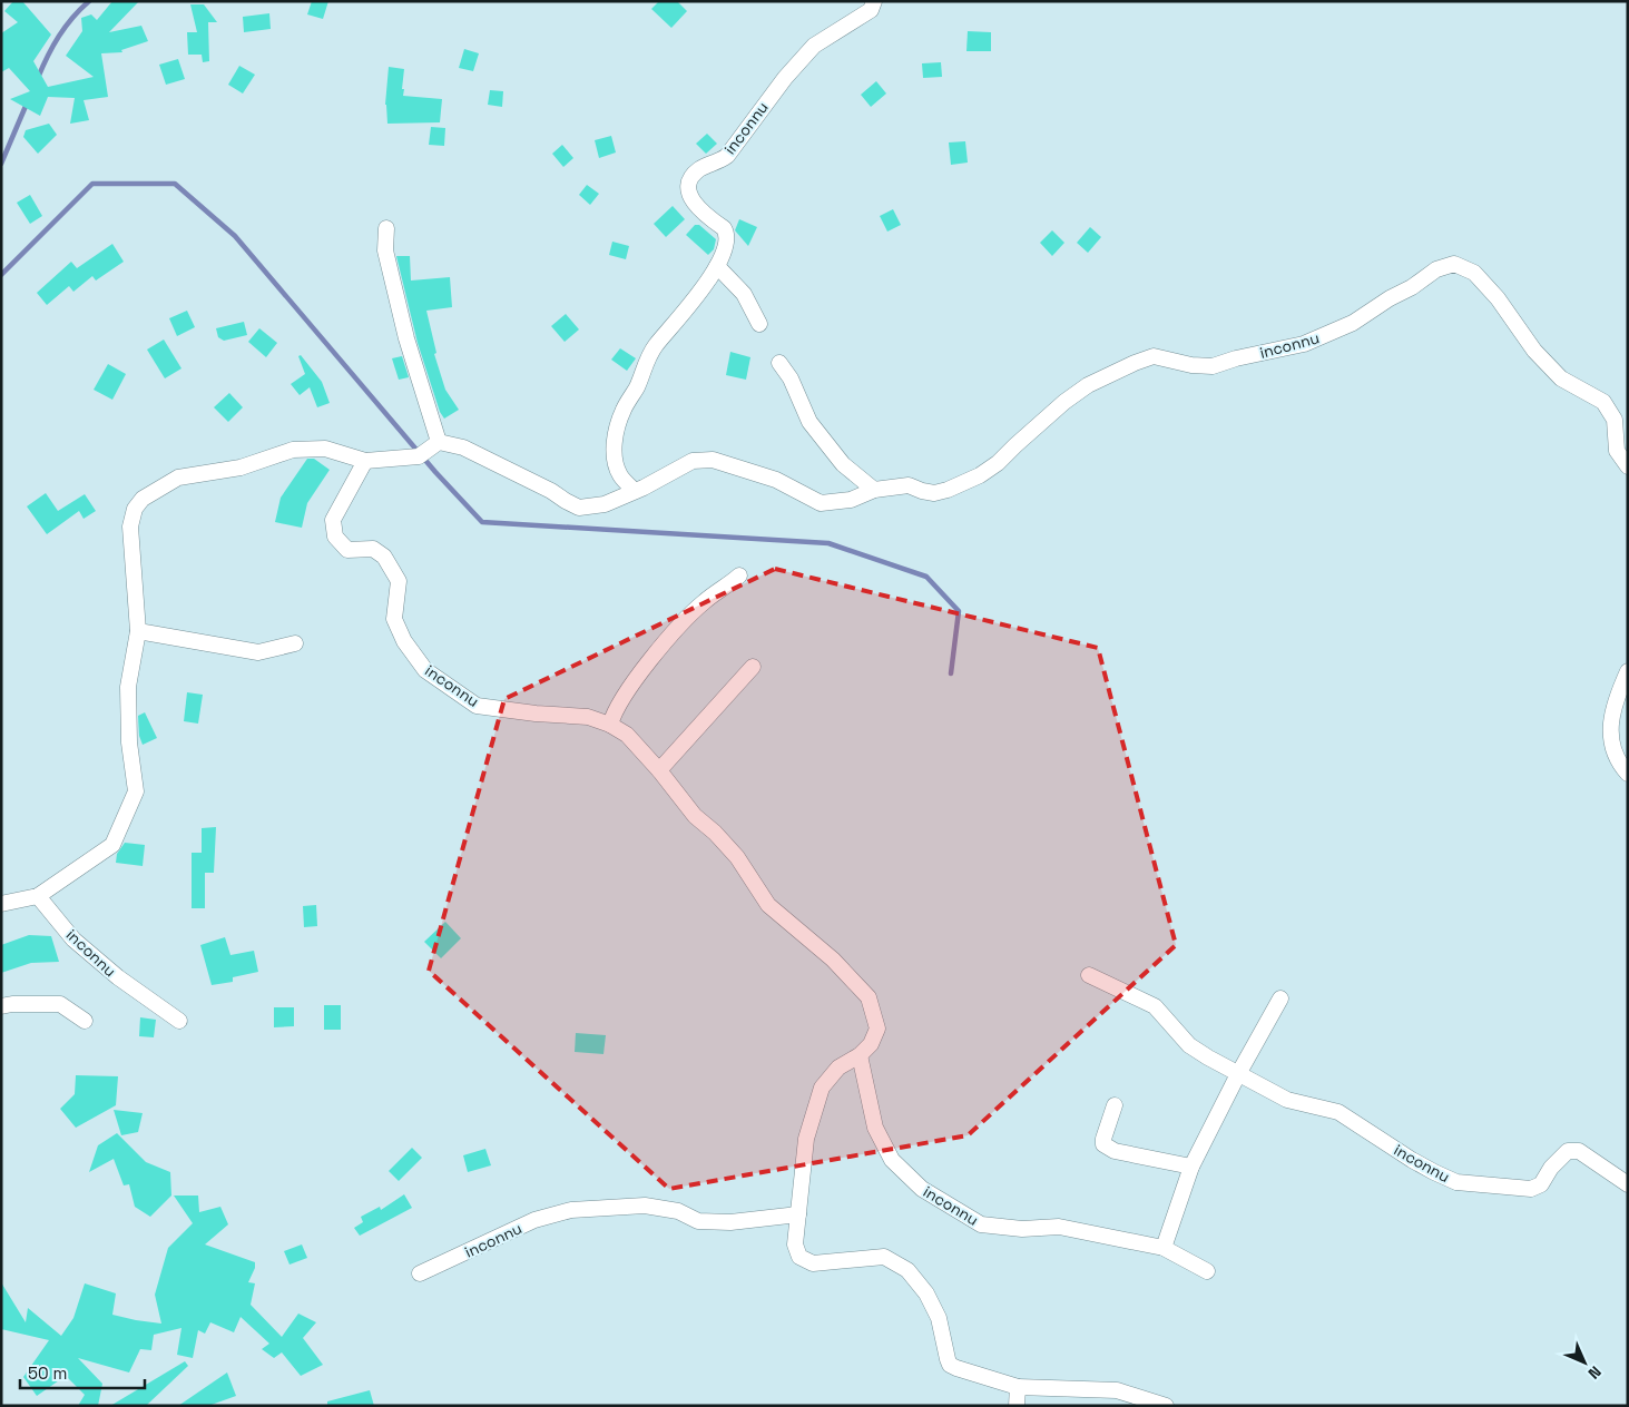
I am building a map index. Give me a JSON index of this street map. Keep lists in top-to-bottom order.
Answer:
{
  "streets": {
    "street": ["inconnu"]
  },
  "scale_bar": "50 m",
  "north": "bottom right"
}
